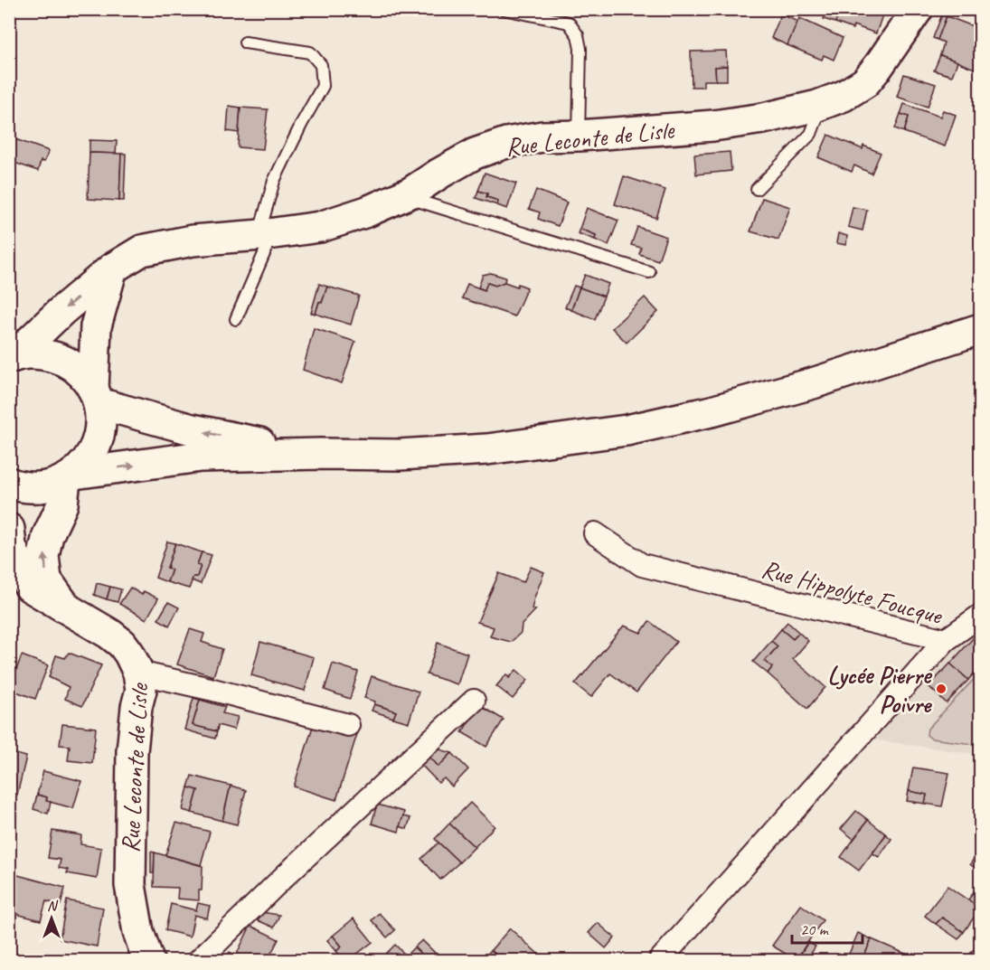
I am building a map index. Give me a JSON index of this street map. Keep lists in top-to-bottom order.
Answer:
{
  "streets": {
    "main road": ["Rue Leconte de Lisle"],
    "street": ["Rue Hippolyte Foucque"]
  },
  "places": ["Lycée Pierre Poivre"],
  "scale_bar": "20 m",
  "north": "top"
}
